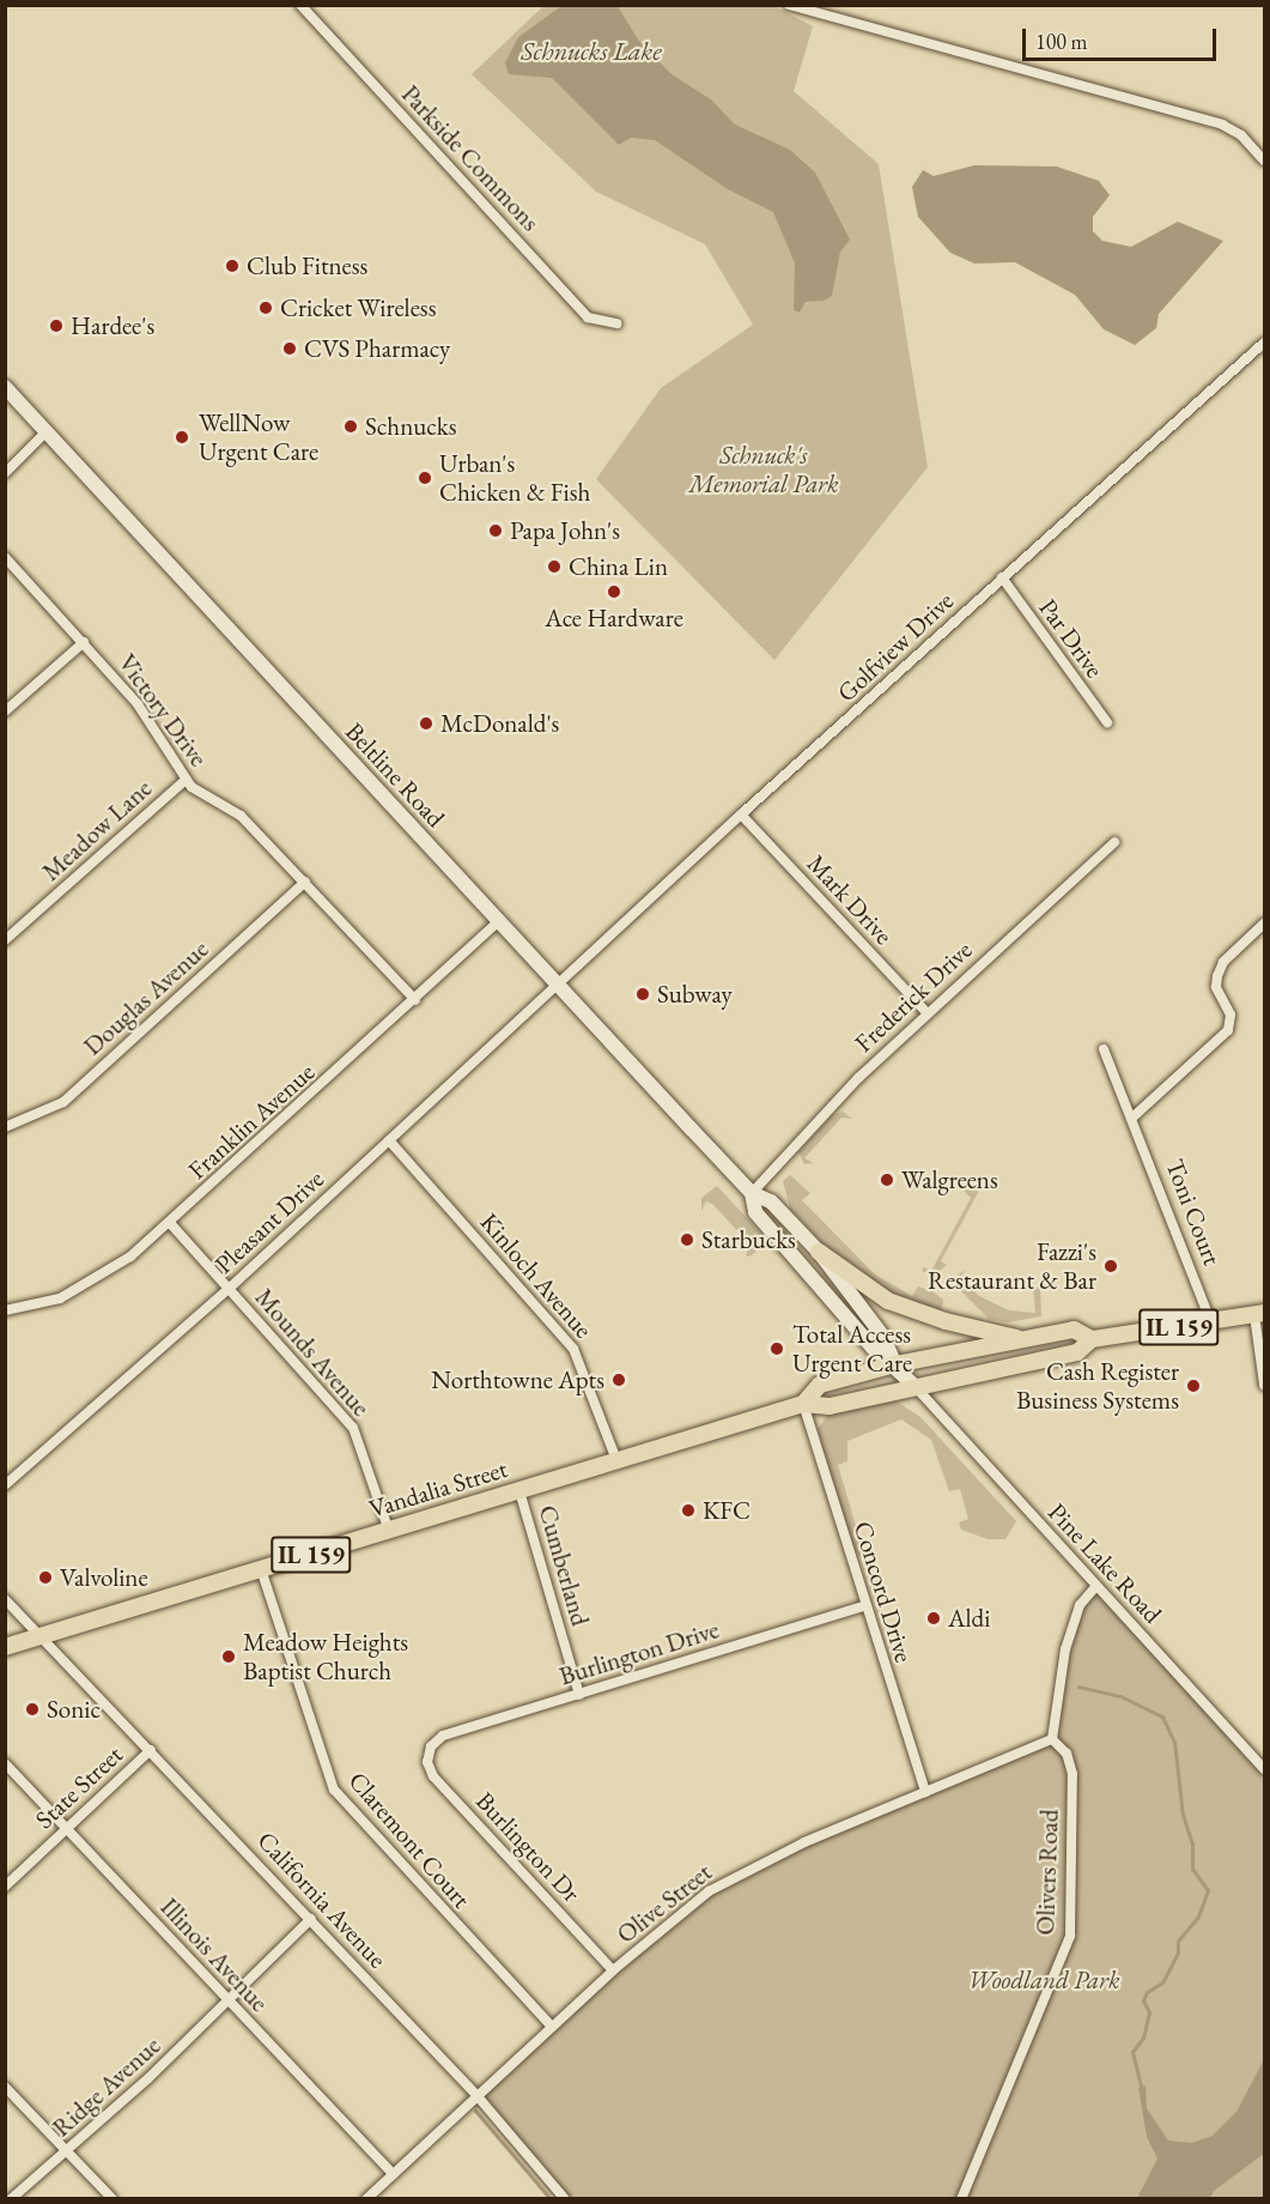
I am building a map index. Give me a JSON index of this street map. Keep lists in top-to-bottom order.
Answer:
{
  "streets": {
    "main road": ["Beltline Road", "IL 159", "Vandalia Street"],
    "street": [
      "Parkside Commons",
      "Par Drive",
      "Golfview Drive",
      "Victory Drive",
      "Meadow Lane",
      "Mark Drive",
      "Frederick Drive",
      "Douglas Avenue",
      "Franklin Avenue",
      "Toni Court",
      "Pleasant Drive",
      "Kinloch Avenue",
      "Mounds Avenue",
      "Pine Lake Road",
      "Cumberland",
      "Concord Drive",
      "Burlington Drive",
      "State Street",
      "Claremont Court",
      "Burlington Dr",
      "Olivers Road",
      "California Avenue",
      "Olive Street",
      "Illinois Avenue",
      "Ridge Avenue"
    ]
  },
  "crossings": [
    ["Par Drive", "Golfview Drive"],
    ["Golfview Drive", "Beltline Road"],
    ["Golfview Drive", "Mark Drive"],
    ["Golfview Drive", "Pleasant Drive"],
    ["Victory Drive", "Meadow Lane"],
    ["Victory Drive", "Douglas Avenue"],
    ["Victory Drive", "Franklin Avenue"],
    ["Beltline Road", "Frederick Drive"],
    ["Beltline Road", "Franklin Avenue"],
    ["Beltline Road", "Pleasant Drive"],
    ["Beltline Road", "Vandalia Street"],
    ["Beltline Road", "Pine Lake Road"],
    ["Mark Drive", "Frederick Drive"],
    ["Franklin Avenue", "Mounds Avenue"],
    ["Toni Court", "Vandalia Street"],
    ["Pleasant Drive", "Kinloch Avenue"],
    ["Pleasant Drive", "Mounds Avenue"],
    ["Kinloch Avenue", "Vandalia Street"],
    ["Mounds Avenue", "Vandalia Street"],
    ["Vandalia Street", "Pine Lake Road"],
    ["Vandalia Street", "Cumberland"],
    ["Vandalia Street", "Concord Drive"],
    ["Vandalia Street", "Claremont Court"],
    ["Vandalia Street", "California Avenue"],
    ["Cumberland", "Burlington Drive"],
    ["Concord Drive", "Burlington Drive"],
    ["Concord Drive", "Olive Street"],
    ["Burlington Drive", "Burlington Dr"],
    ["State Street", "California Avenue"],
    ["State Street", "Illinois Avenue"],
    ["Claremont Court", "Olive Street"],
    ["Burlington Dr", "Olive Street"],
    ["Olivers Road", "Olive Street"],
    ["California Avenue", "Olive Street"],
    ["California Avenue", "Ridge Avenue"],
    ["Olive Street", "Illinois Avenue"],
    ["Illinois Avenue", "Ridge Avenue"]
  ],
  "water": ["Schnucks Lake"],
  "parks": ["Schnuck's Memorial Park", "Woodland Park"],
  "places": [
    "Club Fitness",
    "Cricket Wireless",
    "Hardee's",
    "CVS Pharmacy",
    "Schnucks",
    "WellNow Urgent Care",
    "Urban's Chicken & Fish",
    "Papa John's",
    "China Lin",
    "Ace Hardware",
    "McDonald's",
    "Subway",
    "Walgreens",
    "Starbucks",
    "Fazzi's Restaurant & Bar",
    "Total Access Urgent Care",
    "Northtowne Apts",
    "Cash Register Business Systems",
    "KFC",
    "Valvoline",
    "Aldi",
    "Meadow Heights Baptist Church",
    "Sonic"
  ],
  "scale_bar": "100 m"
}
